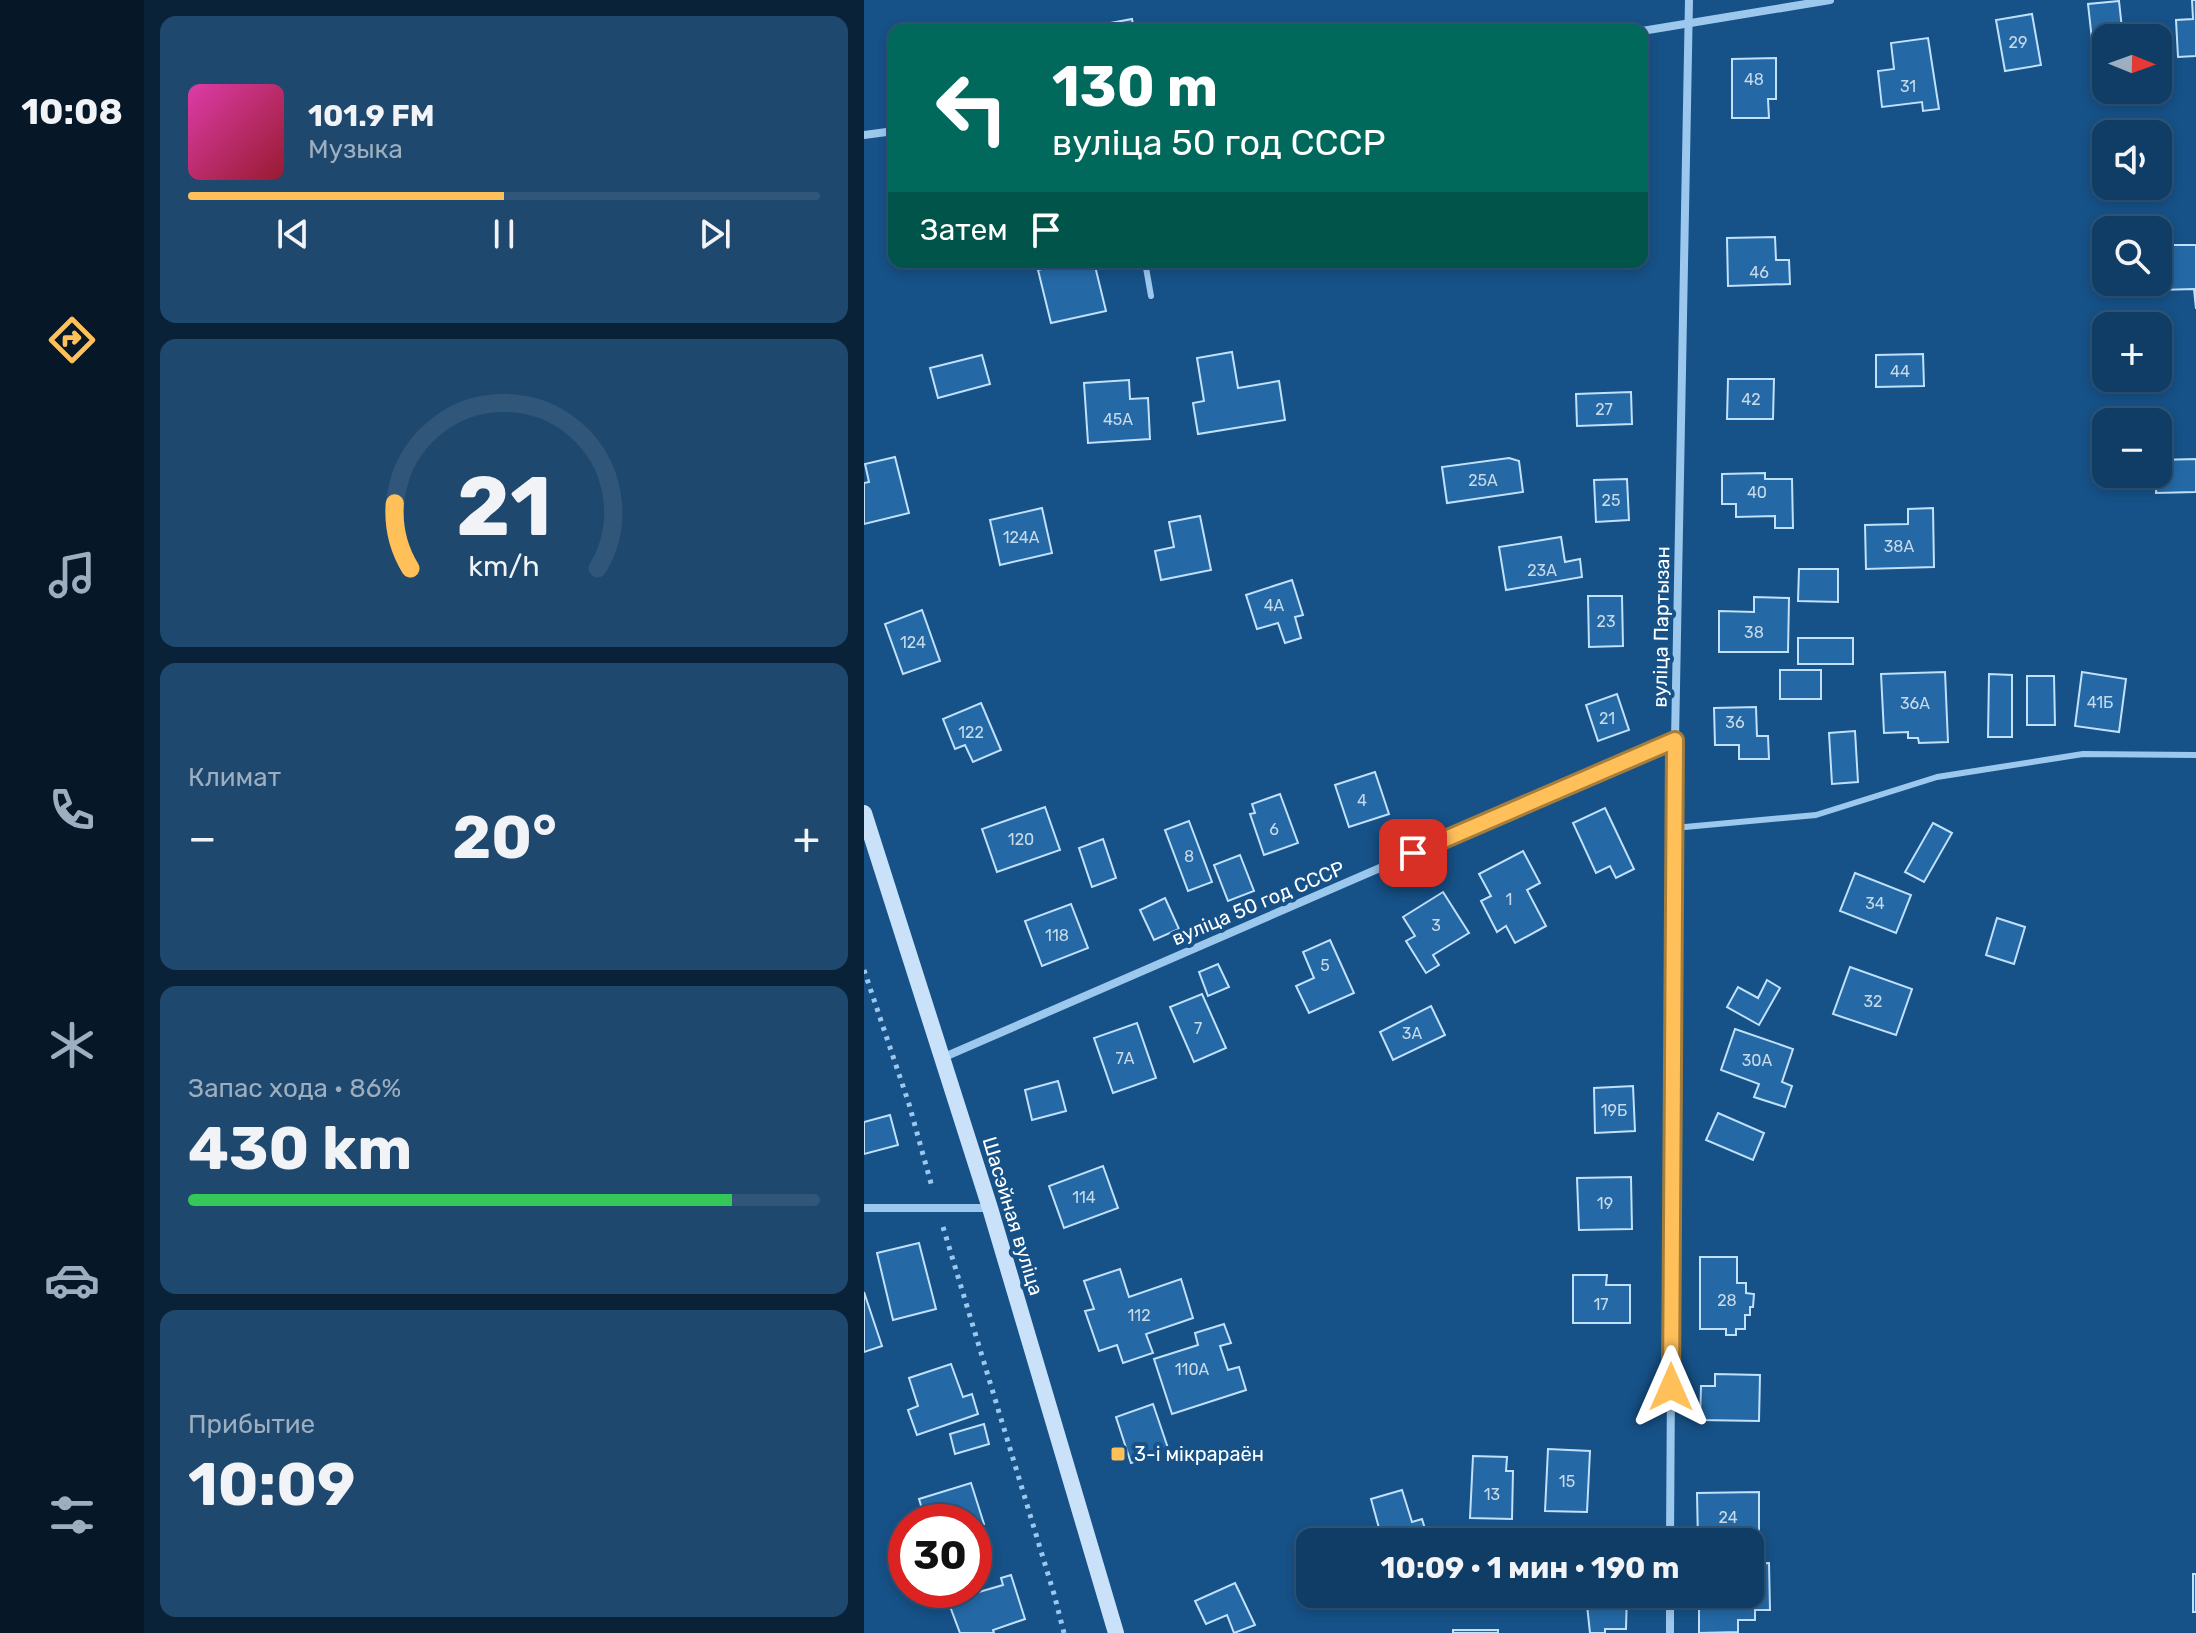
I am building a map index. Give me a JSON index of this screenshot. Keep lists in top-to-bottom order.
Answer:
{
  "streets": {
    "main road": ["Шасэйная вуліца"],
    "street": ["вуліца Партызан", "вуліца 50 год СССР"]
  },
  "crossings": [
    ["вуліца Партызан", "вуліца 50 год СССР"],
    ["вуліца 50 год СССР", "Шасэйная вуліца"]
  ],
  "places": {
    "transit": ["3-і мікрараён"]
  },
  "house_numbers": [
    "29",
    "48",
    "31",
    "46",
    "44",
    "42",
    "27",
    "45А",
    "25А",
    "40",
    "25",
    "124А",
    "38А",
    "23А",
    "4А",
    "23",
    "38",
    "124",
    "41Б",
    "36А",
    "21",
    "36",
    "122",
    "4",
    "6",
    "120",
    "8",
    "1",
    "34",
    "3",
    "118",
    "5",
    "32",
    "7",
    "3А",
    "7А",
    "30А",
    "19Б",
    "114",
    "19",
    "28",
    "17",
    "112",
    "110А",
    "15",
    "13",
    "24"
  ],
  "north": "right",
  "page": {
    "tabs": "10:08",
    "map_buttons": ["+", "−"],
    "turn": ["130 m", "вуліца 50 год СССР"],
    "song": ["101.9 FM", "Музыка"],
    "then": "Затем",
    "tile": [
      "Климат",
      ["Запас хода · 86%", "430 km"],
      ["Прибытие", "10:09"]
    ],
    "heat": ["−", "20°", "+"],
    "limit": "30",
    "trip": "10:09 · 1 мин · 190 m",
    "gauge": ["21", "km/h"]
  }
}
